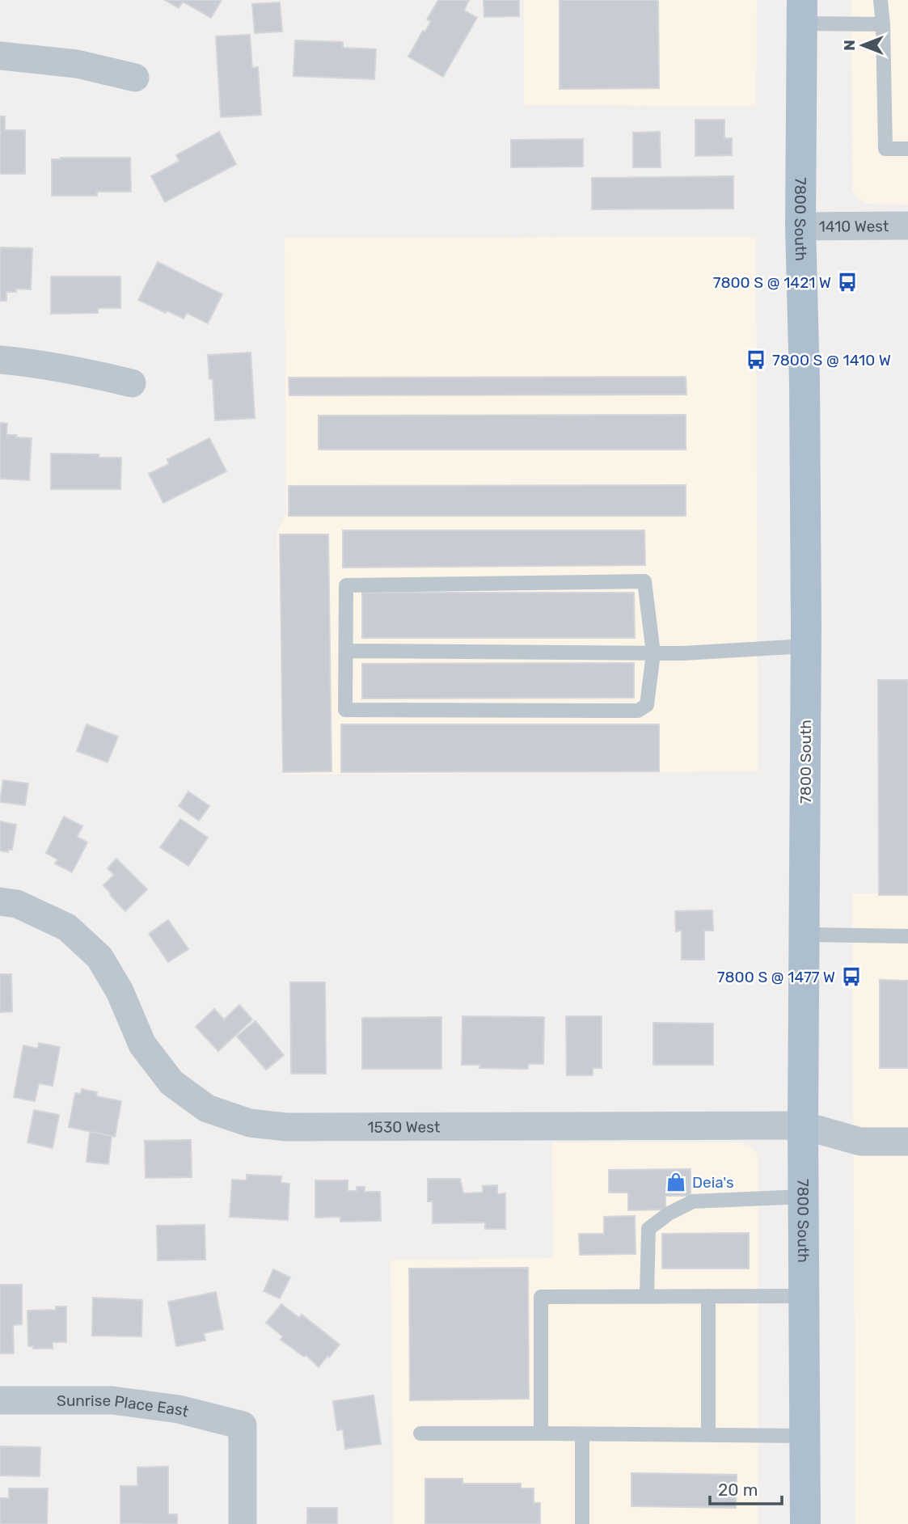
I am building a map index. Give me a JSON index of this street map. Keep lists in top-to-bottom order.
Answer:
{
  "streets": {
    "main road": ["7800 South"],
    "street": ["1410 West", "1530 West", "Sunrise Place East"]
  },
  "crossings": [
    ["7800 South", "1410 West"],
    ["7800 South", "1530 West"]
  ],
  "places": {
    "bus stop": ["7800 S @ 1421 W", "7800 S @ 1410 W", "7800 S @ 1477 W"],
    "shop": ["Deia's"]
  },
  "scale_bar": "20 m",
  "north": "left"
}
